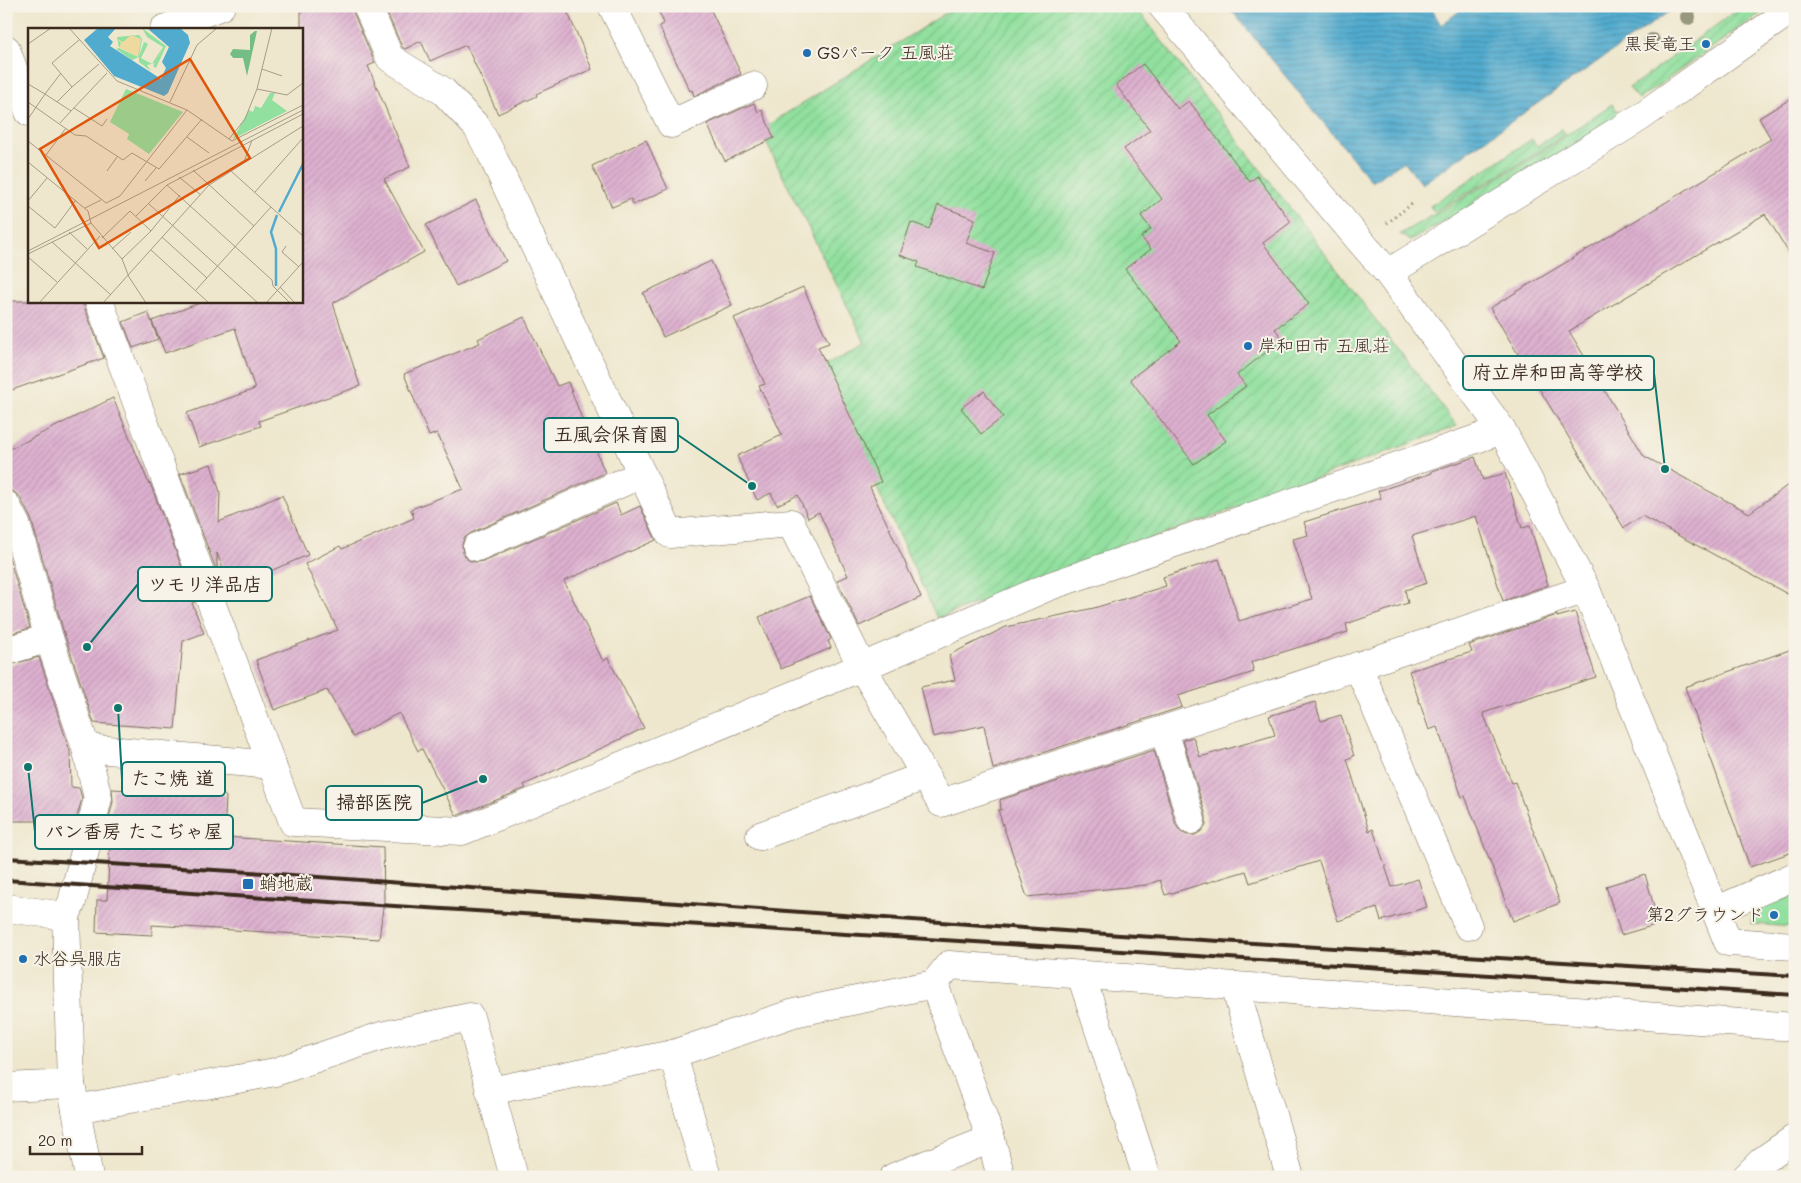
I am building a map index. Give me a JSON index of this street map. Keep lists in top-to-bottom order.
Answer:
{
  "places": {
    "other": [
      "黒長竜王",
      "GSパーク 五風荘",
      "岸和田市 五風荘",
      "府立岸和田高等学校",
      "五風会保育園",
      "ツモリ洋品店",
      "たこ焼 道",
      "パン香房 たこぢゃ屋",
      "掃部医院",
      "第2グラウンド",
      "水谷呉服店"
    ],
    "transit": ["蛸地蔵"]
  },
  "scale_bar": "20 m"
}
